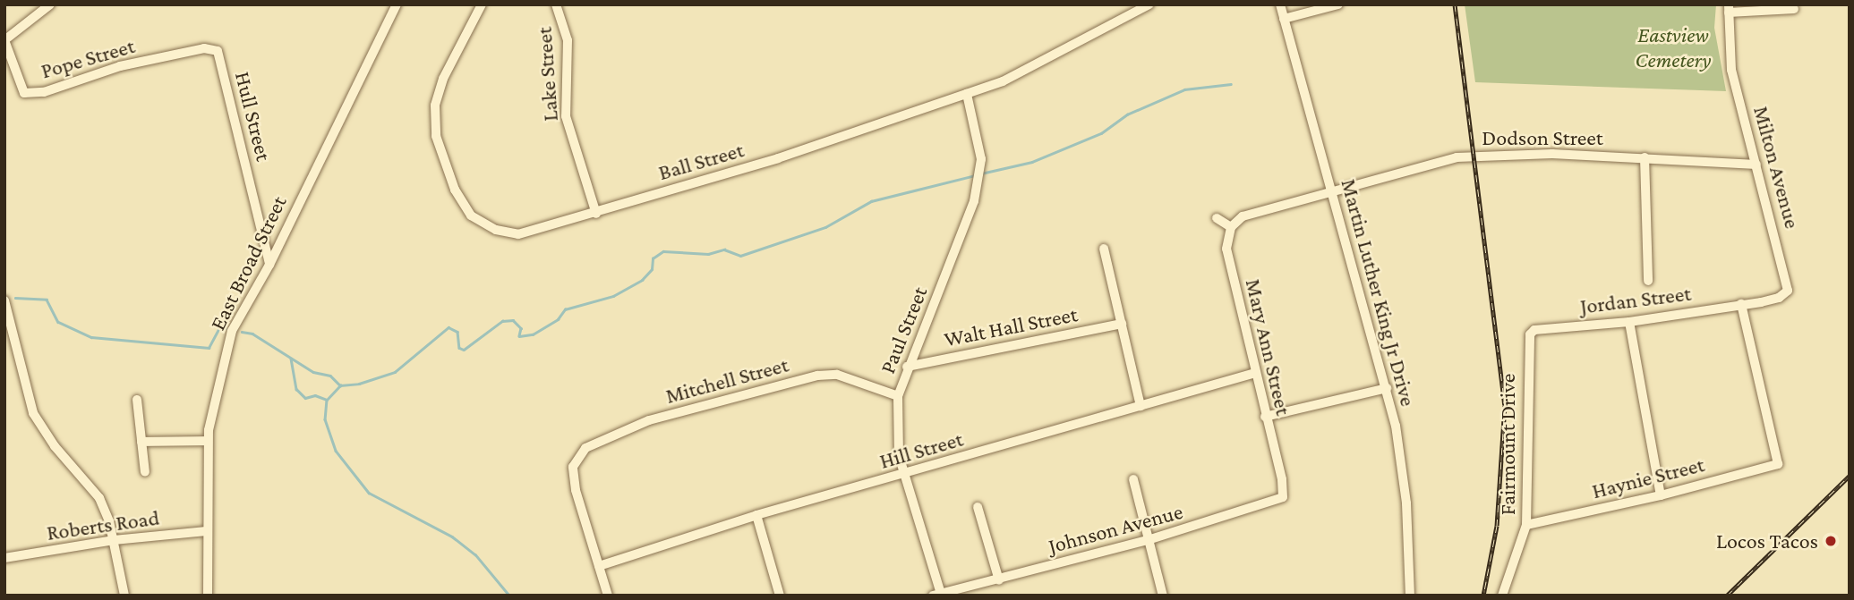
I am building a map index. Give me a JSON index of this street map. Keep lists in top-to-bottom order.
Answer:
{
  "streets": {
    "street": [
      "Pope Street",
      "Lake Street",
      "Hull Street",
      "Dodson Street",
      "Ball Street",
      "Milton Avenue",
      "East Broad Street",
      "Martin Luther King Jr Drive",
      "Jordan Street",
      "Walt Hall Street",
      "Paul Street",
      "Mary Ann Street",
      "Mitchell Street",
      "Fairmount Drive",
      "Hill Street",
      "Haynie Street",
      "Roberts Road",
      "Johnson Avenue"
    ]
  },
  "crossings": [
    ["Pope Street", "Hull Street"],
    ["Lake Street", "Ball Street"],
    ["Hull Street", "East Broad Street"],
    ["Dodson Street", "Milton Avenue"],
    ["Dodson Street", "Martin Luther King Jr Drive"],
    ["Ball Street", "Paul Street"],
    ["Milton Avenue", "Jordan Street"],
    ["Milton Avenue", "Haynie Street"],
    ["East Broad Street", "Roberts Road"],
    ["Jordan Street", "Fairmount Drive"],
    ["Jordan Street", "Haynie Street"],
    ["Walt Hall Street", "Paul Street"],
    ["Paul Street", "Mitchell Street"],
    ["Paul Street", "Hill Street"],
    ["Paul Street", "Johnson Avenue"],
    ["Mary Ann Street", "Hill Street"],
    ["Mary Ann Street", "Johnson Avenue"],
    ["Mitchell Street", "Hill Street"],
    ["Fairmount Drive", "Haynie Street"]
  ],
  "parks": ["Eastview Cemetery"],
  "places": ["Locos Tacos"]
}
